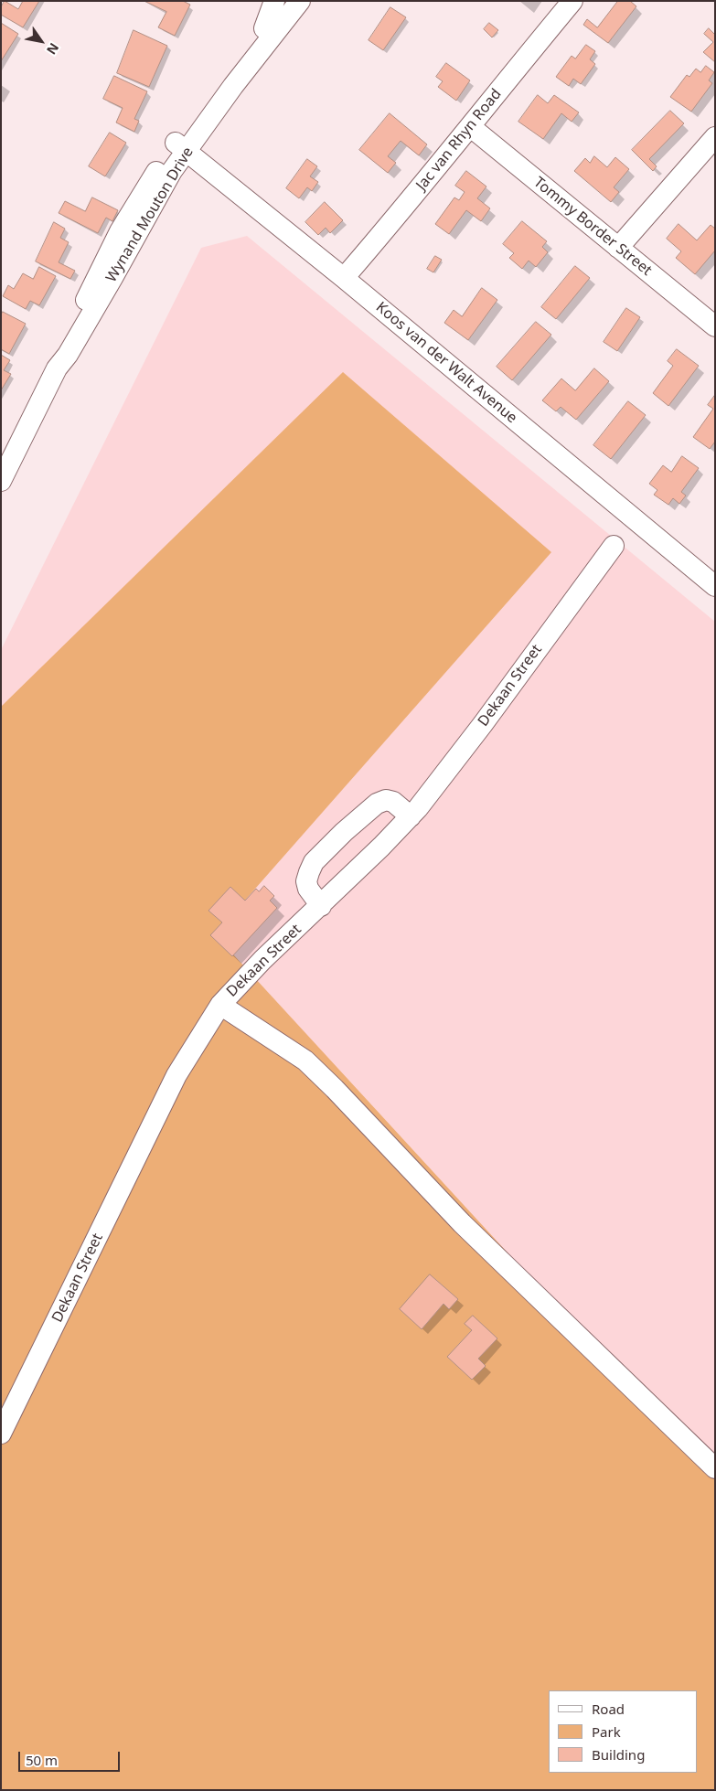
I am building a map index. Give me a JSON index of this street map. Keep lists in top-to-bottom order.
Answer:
{
  "streets": {
    "street": [
      "Jac van Rhyn Road",
      "Wynand Mouton Drive",
      "Tommy Border Street",
      "Koos van der Walt Avenue",
      "Dekaan Street"
    ]
  },
  "crossings": [
    ["Jac van Rhyn Road", "Tommy Border Street"],
    ["Jac van Rhyn Road", "Koos van der Walt Avenue"],
    ["Wynand Mouton Drive", "Koos van der Walt Avenue"]
  ],
  "legend": ["Road", "Park", "Building"],
  "scale_bar": "50 m",
  "north": "bottom right"
}
